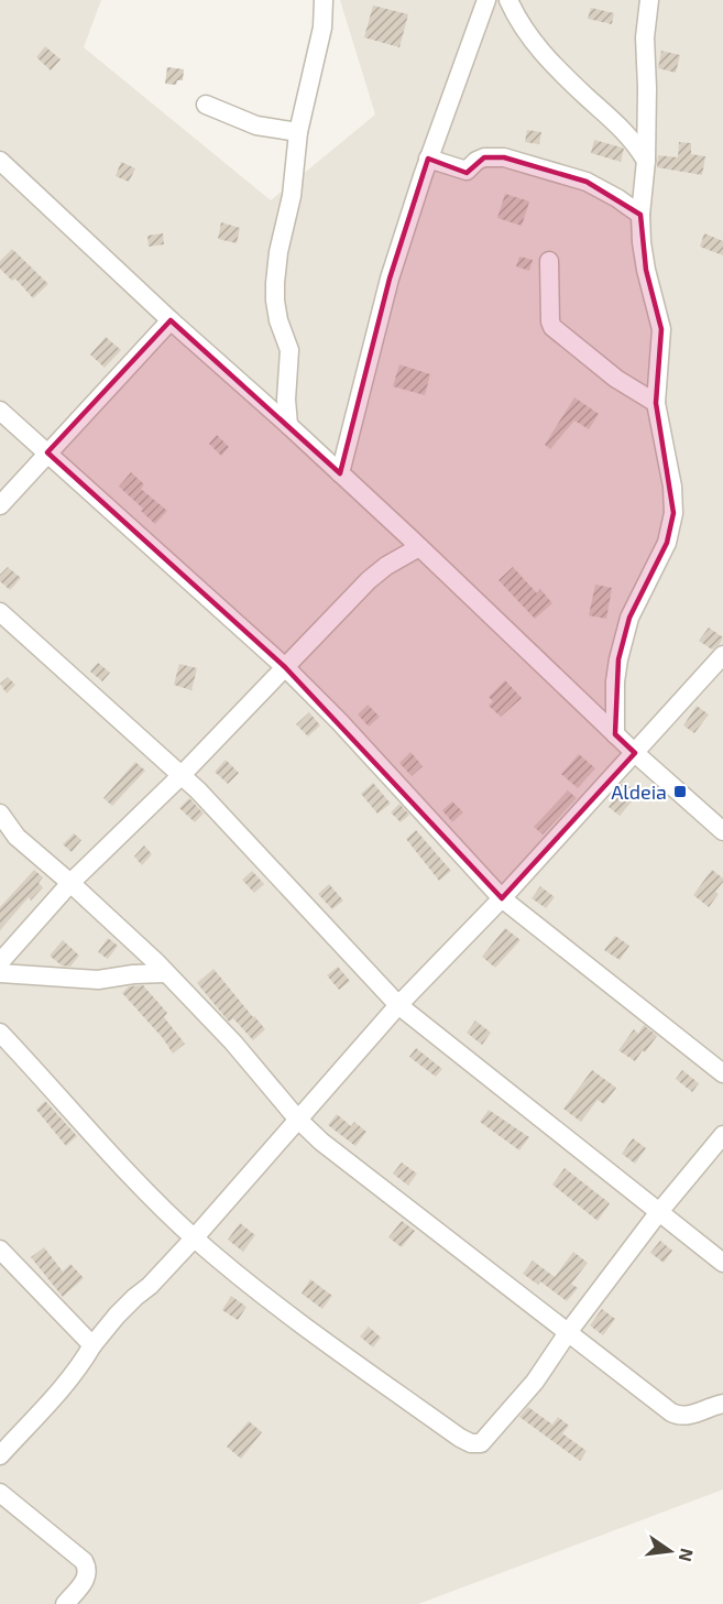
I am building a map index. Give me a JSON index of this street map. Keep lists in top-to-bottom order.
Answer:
{
  "places": {
    "transit": ["Aldeia"]
  },
  "north": "right"
}
